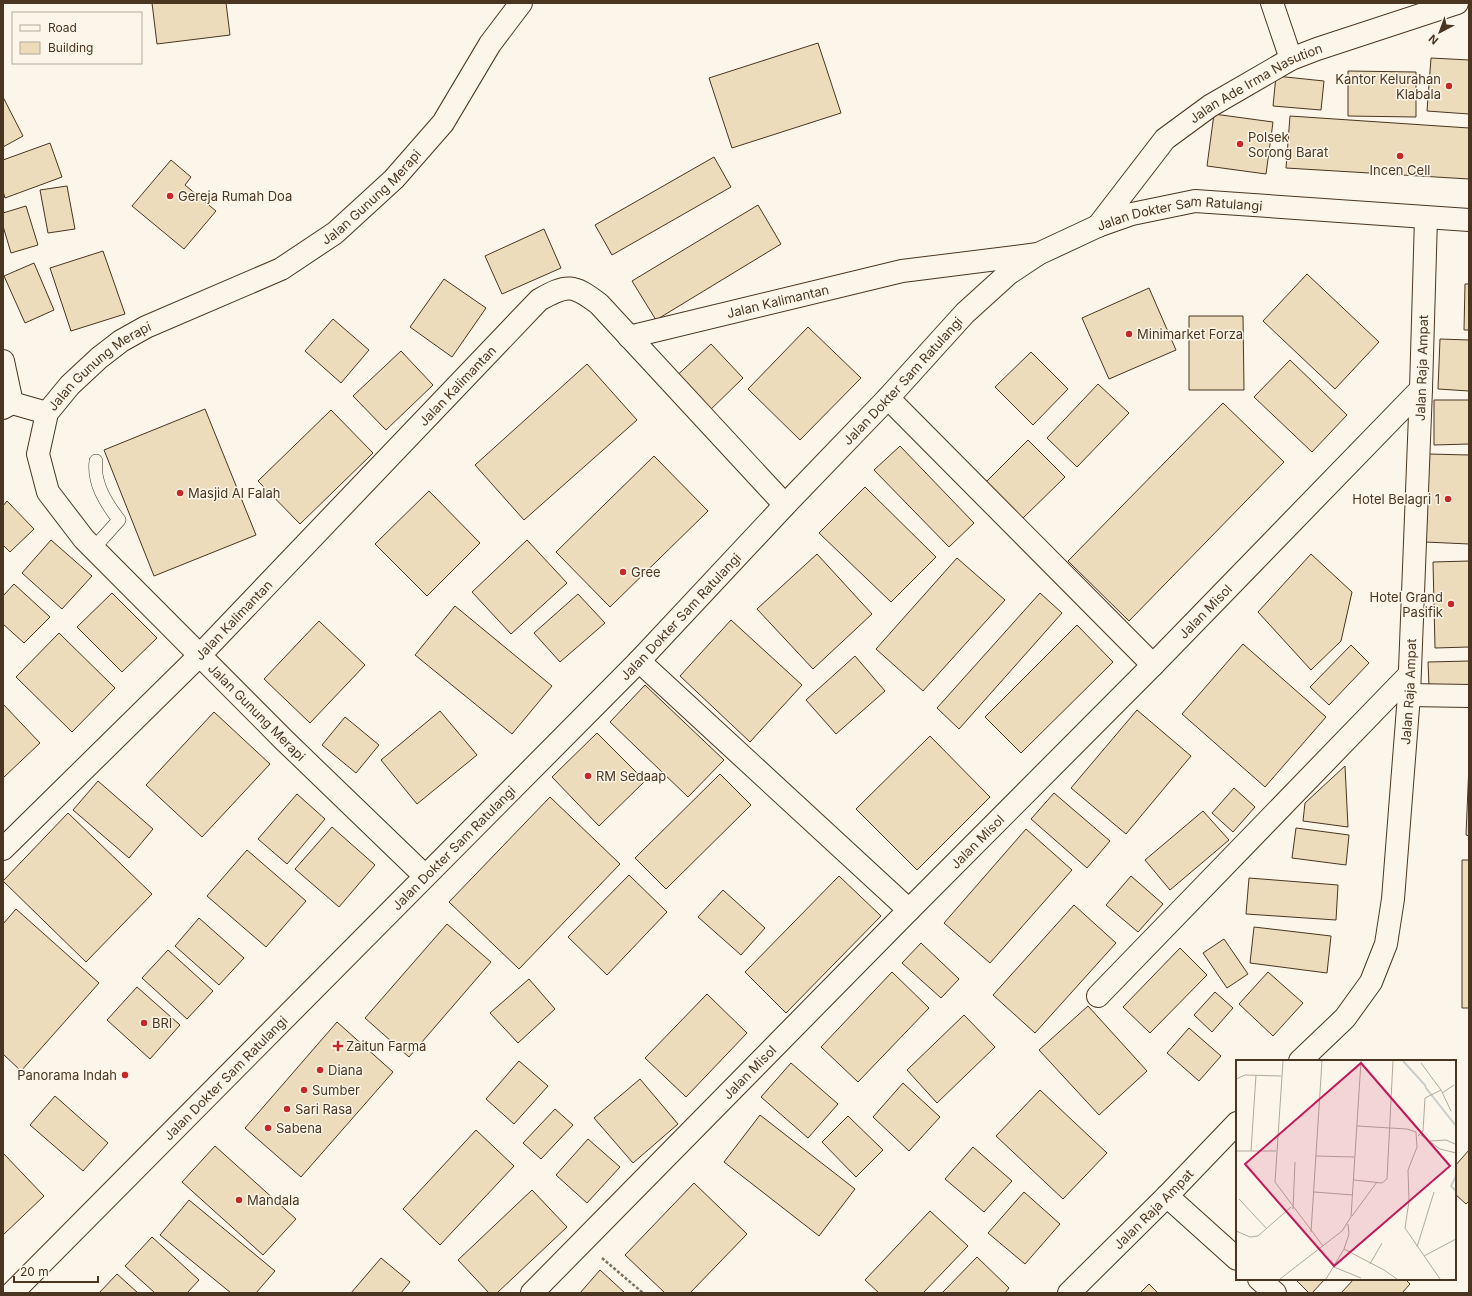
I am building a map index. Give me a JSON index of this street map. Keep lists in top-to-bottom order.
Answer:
{
  "streets": {
    "street": [
      "Jalan Ade Irma Nasution",
      "Jalan Gunung Merapi",
      "Jalan Dokter Sam Ratulangi",
      "Jalan Kalimantan",
      "Jalan Raja Ampat",
      "Jalan Misol"
    ]
  },
  "crossings": [
    ["Jalan Ade Irma Nasution", "Jalan Dokter Sam Ratulangi"],
    ["Jalan Gunung Merapi", "Jalan Dokter Sam Ratulangi"],
    ["Jalan Gunung Merapi", "Jalan Kalimantan"],
    ["Jalan Dokter Sam Ratulangi", "Jalan Kalimantan"],
    ["Jalan Dokter Sam Ratulangi", "Jalan Raja Ampat"],
    ["Jalan Raja Ampat", "Jalan Misol"]
  ],
  "places": {
    "other": [
      "Kantor Kelurahan Klabala",
      "Polsek Sorong Barat",
      "Incen Cell",
      "Gereja Rumah Doa",
      "Minimarket Forza",
      "Masjid Al Falah",
      "Hotel Belagri 1",
      "Gree",
      "Hotel Grand Pasifik",
      "RM Sedaap",
      "BRI",
      "Diana",
      "Panorama Indah",
      "Sumber",
      "Sari Rasa",
      "Sabena",
      "Mandala"
    ],
    "health": ["Zaitun Farma"]
  },
  "legend": ["Road", "Building"],
  "scale_bar": "20 m",
  "north": "bottom left"
}
